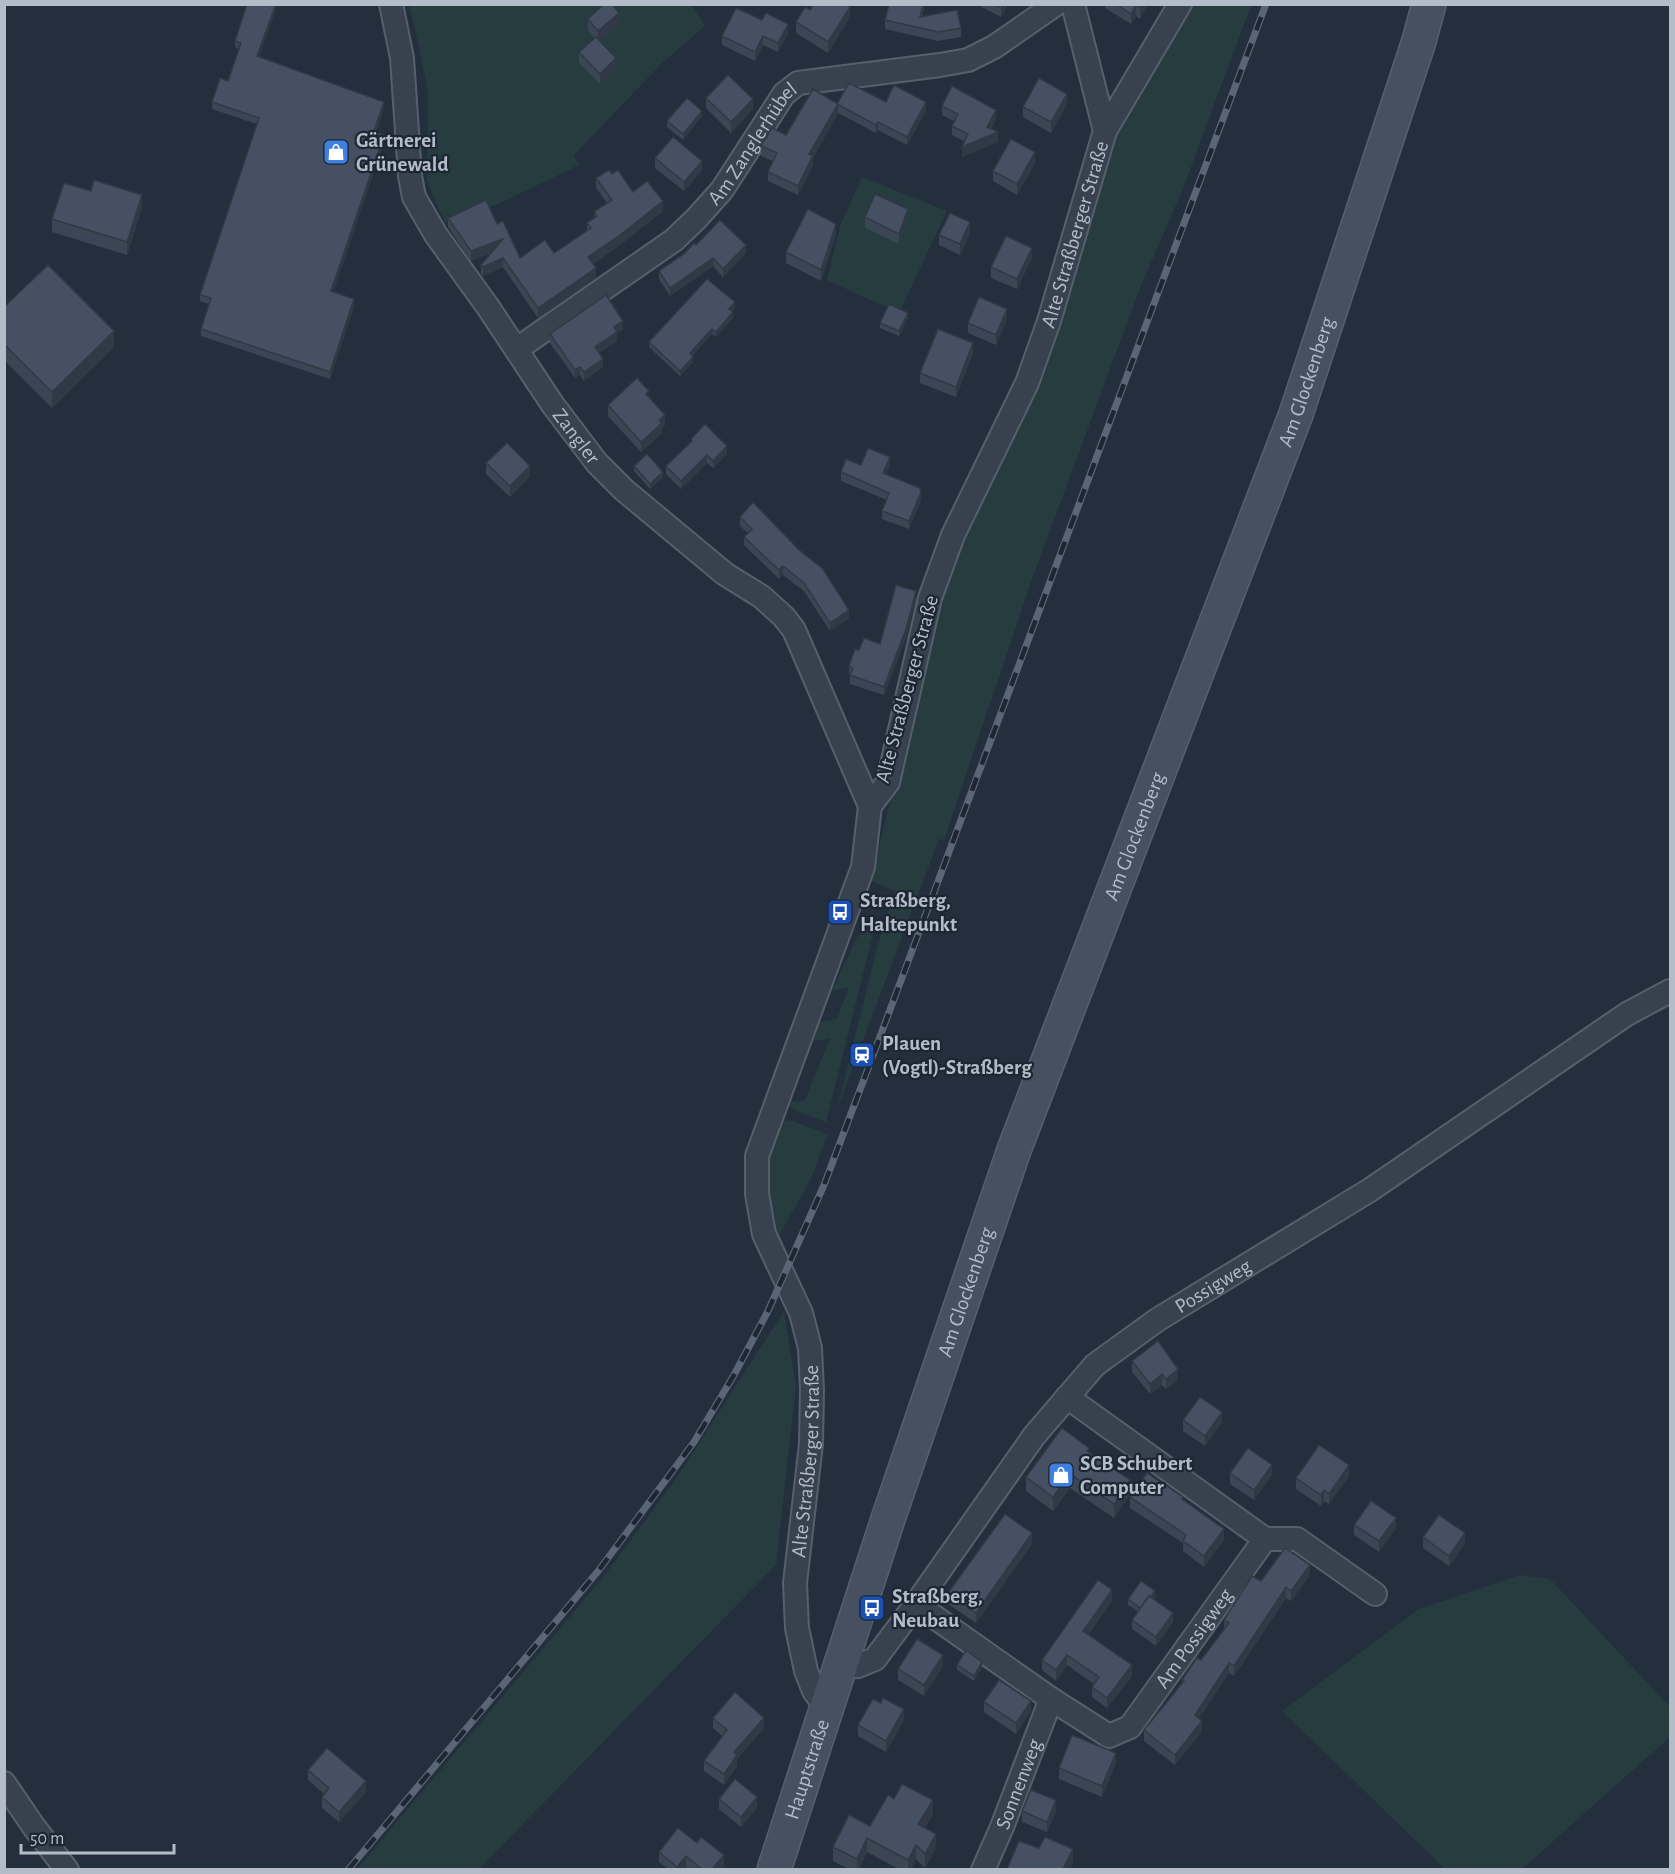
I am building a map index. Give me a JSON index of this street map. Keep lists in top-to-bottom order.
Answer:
{
  "streets": {
    "main road": ["Am Glockenberg", "Hauptstraße"],
    "street": [
      "Am Zanglerhübel",
      "Alte Straßberger Straße",
      "Zangler",
      "Possigweg",
      "Am Possigweg",
      "Sonnenweg"
    ]
  },
  "crossings": [
    ["Am Zanglerhübel", "Zangler"],
    ["Alte Straßberger Straße", "Zangler"],
    ["Alte Straßberger Straße", "Hauptstraße"],
    ["Am Glockenberg", "Possigweg"],
    ["Am Glockenberg", "Hauptstraße"],
    ["Possigweg", "Am Possigweg"],
    ["Possigweg", "Hauptstraße"],
    ["Am Possigweg", "Sonnenweg"]
  ],
  "places": {
    "shop": ["Gärtnerei Grünewald", "SCB Schubert Computer"],
    "bus stop": ["Straßberg, Haltepunkt", "Straßberg, Neubau"],
    "station": ["Plauen (Vogtl)-Straßberg"]
  },
  "scale_bar": "50 m"
}
